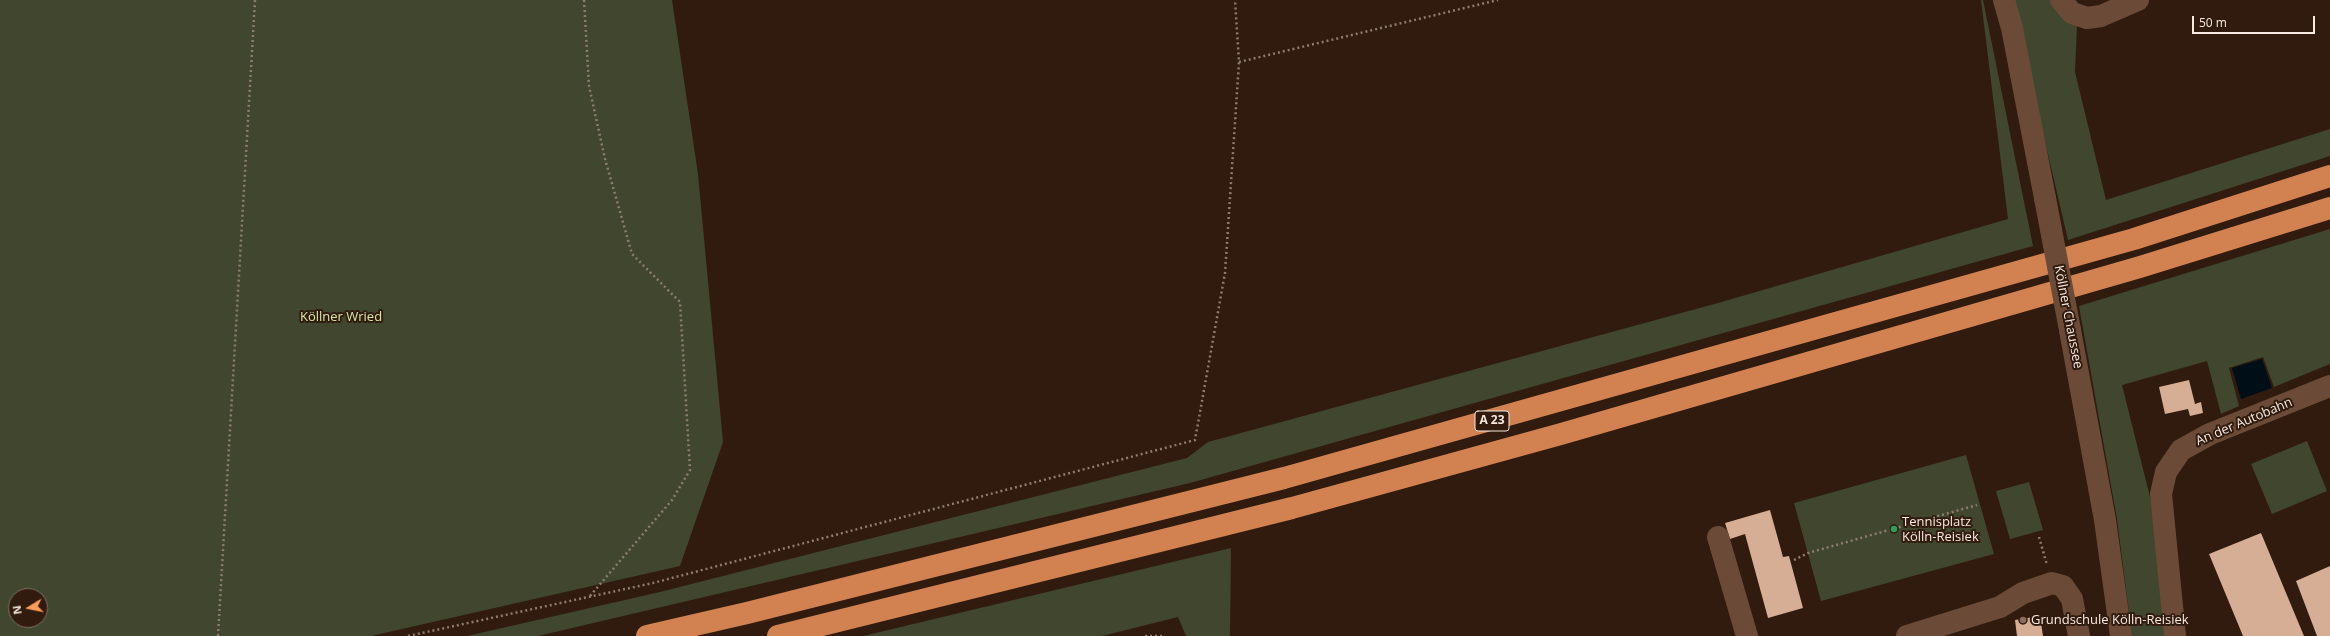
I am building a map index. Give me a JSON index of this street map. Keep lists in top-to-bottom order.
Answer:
{
  "streets": {
    "highway": ["A 23"],
    "street": ["Köllner Chaussee", "An der Autobahn"]
  },
  "parks": ["Köllner Wried"],
  "places": ["Tennisplatz Kölln-Reisiek", "Grundschule Kölln-Reisiek"],
  "scale_bar": "50 m",
  "north": "left"
}
